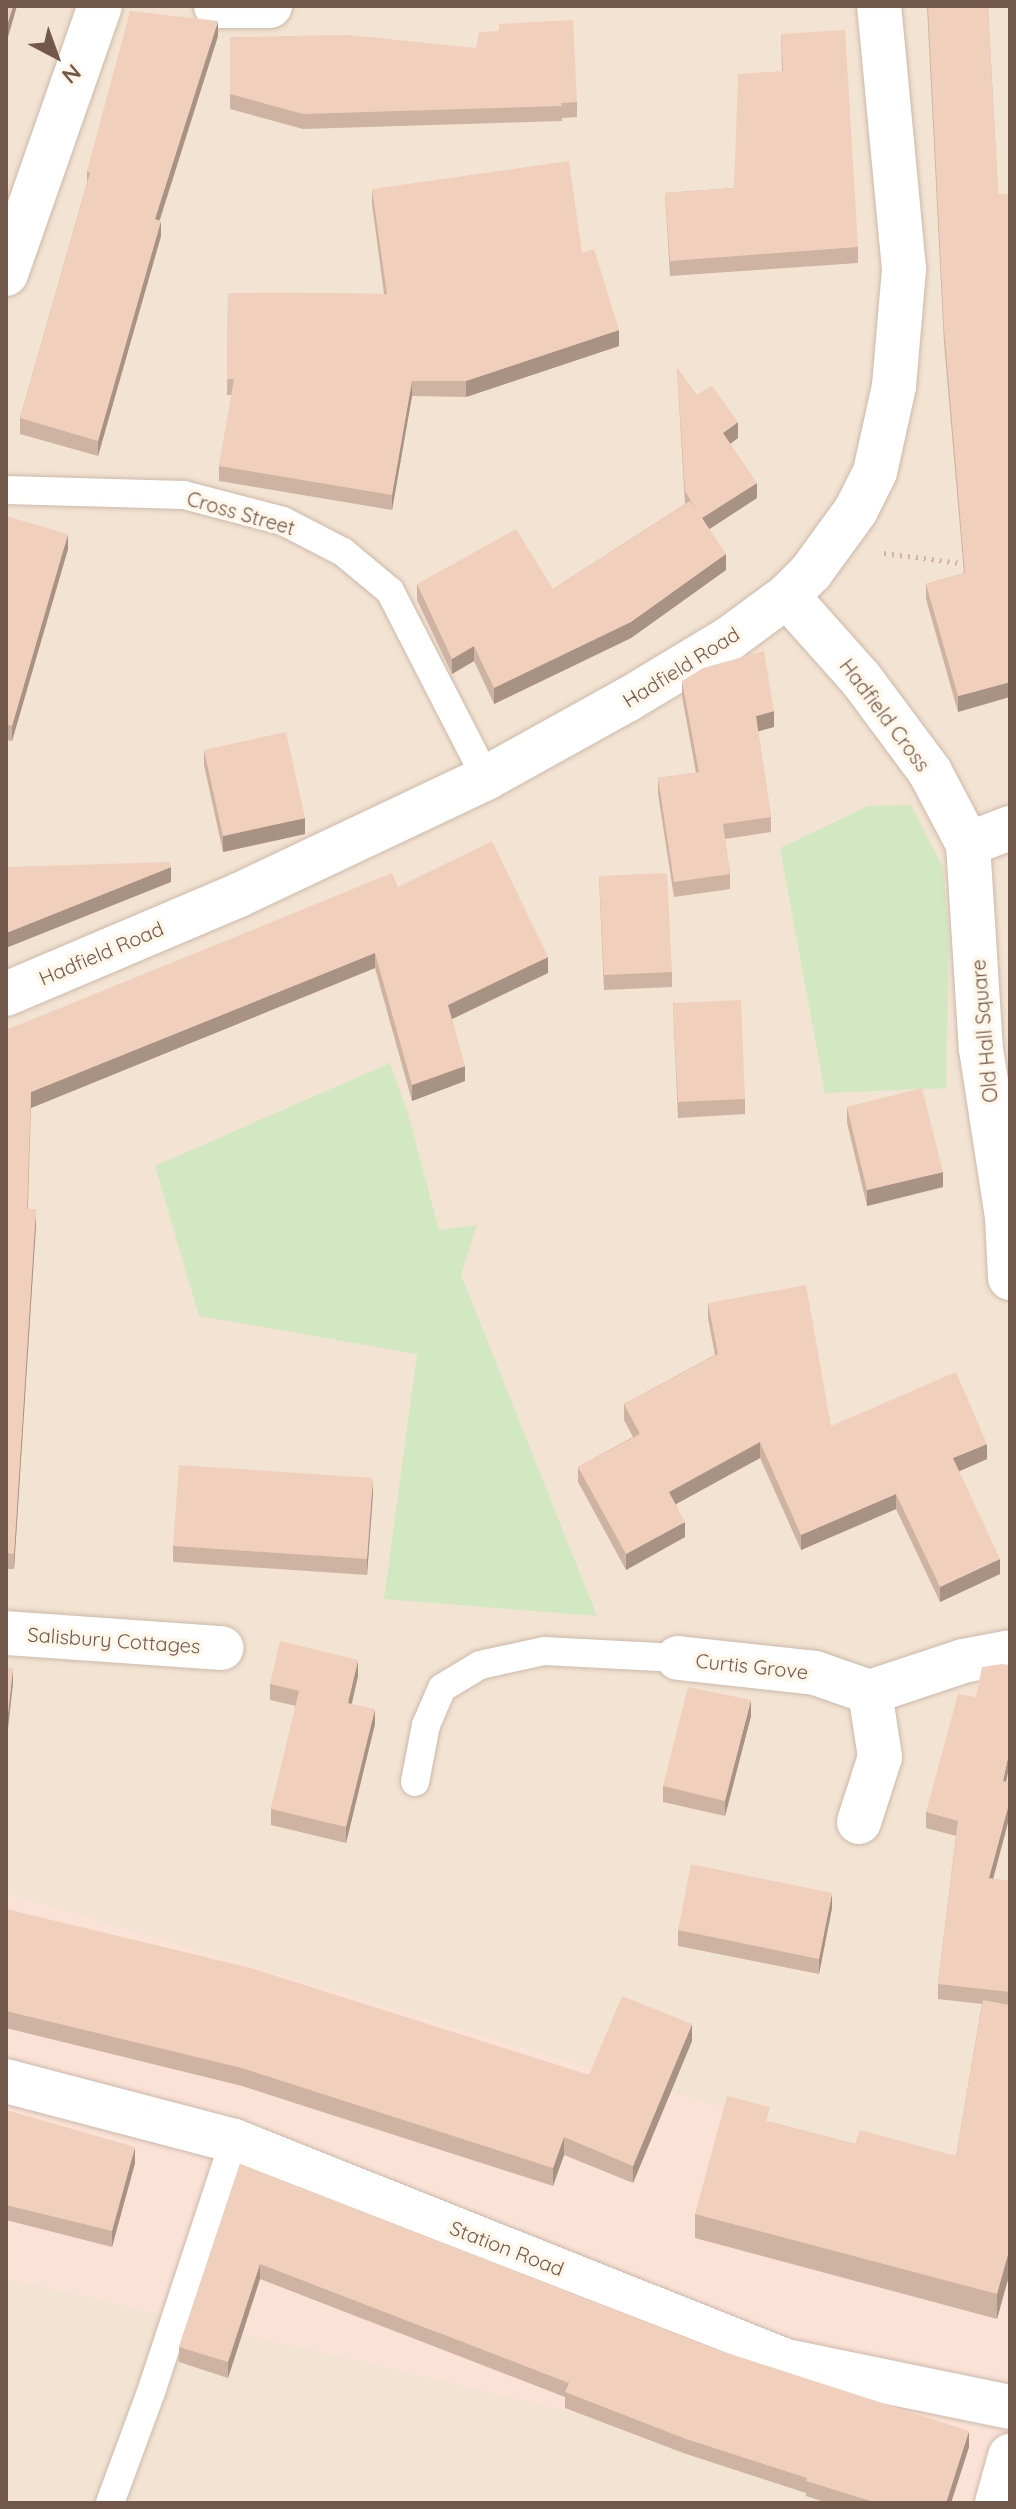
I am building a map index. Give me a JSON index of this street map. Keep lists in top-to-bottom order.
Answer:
{
  "streets": {
    "street": [
      "Hadfield Road",
      "Hadfield Cross",
      "Old Hall Square",
      "Salisbury Cottages",
      "Curtis Grove",
      "Station Road"
    ],
    "lane": ["Cross Street"]
  },
  "crossings": [
    ["Cross Street", "Hadfield Road"],
    ["Hadfield Road", "Hadfield Cross"],
    ["Hadfield Cross", "Old Hall Square"]
  ],
  "north": "bottom right"
}
